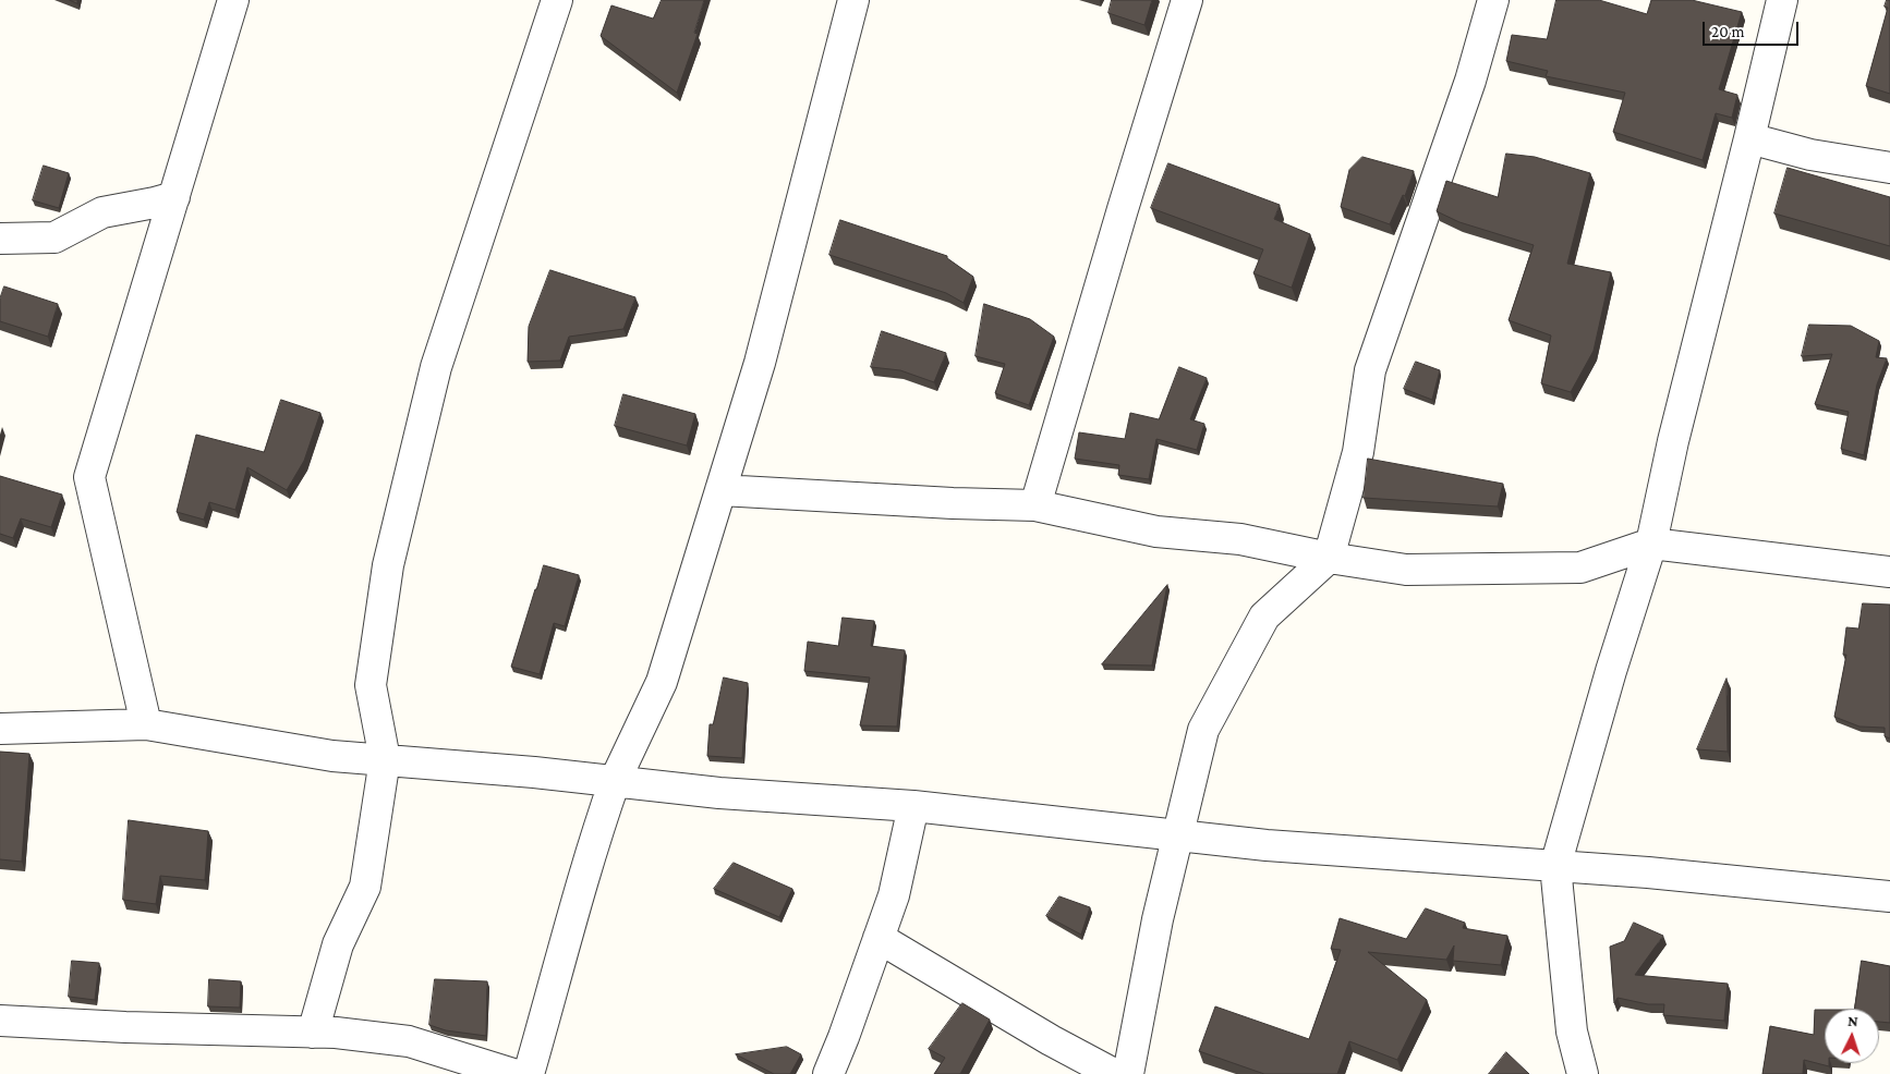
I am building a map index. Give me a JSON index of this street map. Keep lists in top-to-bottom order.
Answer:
{
  "scale_bar": "20 m",
  "north": "top"
}
